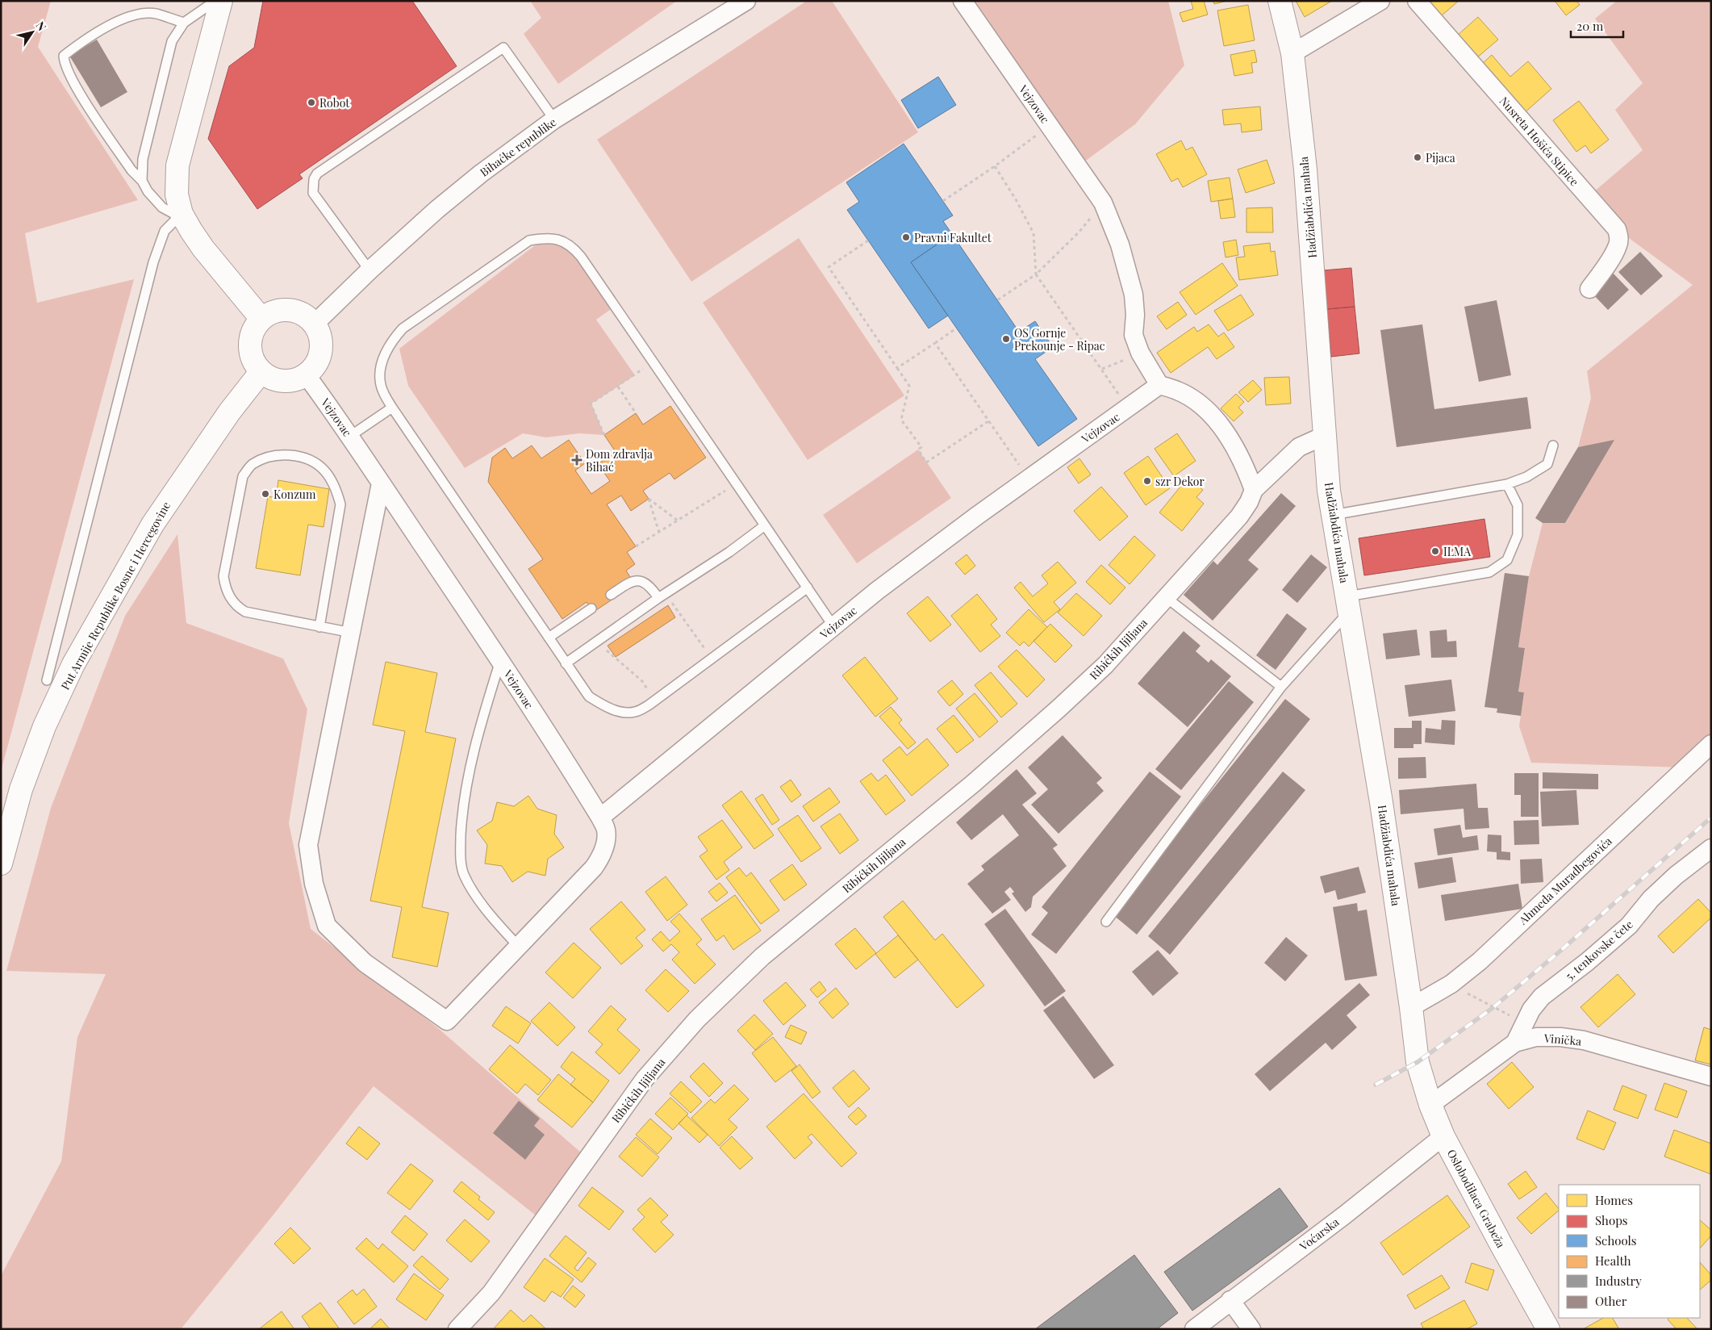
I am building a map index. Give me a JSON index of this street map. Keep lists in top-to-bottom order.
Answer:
{
  "streets": {
    "street": [
      "Vejzovac",
      "Nusreta Hošića Stipice",
      "Bihaćke republike",
      "Hadžiabdića mahala",
      "Put Armije Republike Bosne i Hercegovine",
      "Ribićkih ljiljana",
      "Ahmeda Muradbegovića",
      "5. tenkovske čete",
      "Vinička",
      "Oslobodilaca Grabeža",
      "Voćarska"
    ]
  },
  "crossings": [
    ["Vejzovac", "Bihaćke republike"],
    ["Vejzovac", "Put Armije Republike Bosne i Hercegovine"],
    ["Bihaćke republike", "Put Armije Republike Bosne i Hercegovine"],
    ["Hadžiabdića mahala", "Ribićkih ljiljana"],
    ["Hadžiabdića mahala", "Ahmeda Muradbegovića"],
    ["Hadžiabdića mahala", "Oslobodilaca Grabeža"],
    ["5. tenkovske čete", "Vinička"],
    ["Vinička", "Oslobodilaca Grabeža"],
    ["Oslobodilaca Grabeža", "Voćarska"]
  ],
  "places": {
    "other": [
      "Robot",
      "Pijaca",
      "Pravni Fakultet",
      "OS Gornje Prekounje - Ripac",
      "szr Dekor",
      "Konzum",
      "ILMA"
    ],
    "health": ["Dom zdravlja Bihać"]
  },
  "legend": [
    "Homes",
    "Shops",
    "Schools",
    "Health",
    "Industry",
    "Other"
  ],
  "scale_bar": "20 m",
  "north": "top right"
}
